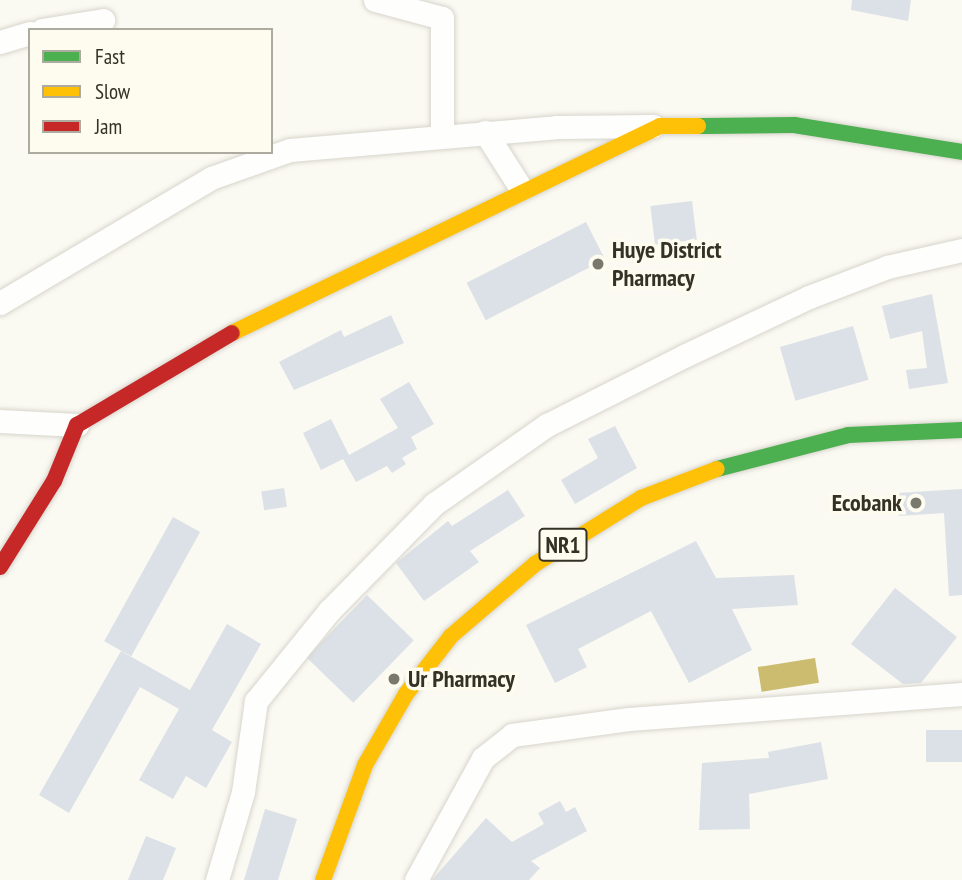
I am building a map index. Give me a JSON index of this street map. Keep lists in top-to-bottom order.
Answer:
{
  "streets": {
    "main road": ["NR1"]
  },
  "places": ["Huye District Pharmacy", "Ecobank", "Ur Pharmacy"],
  "legend": ["Fast", "Slow", "Jam"]
}
